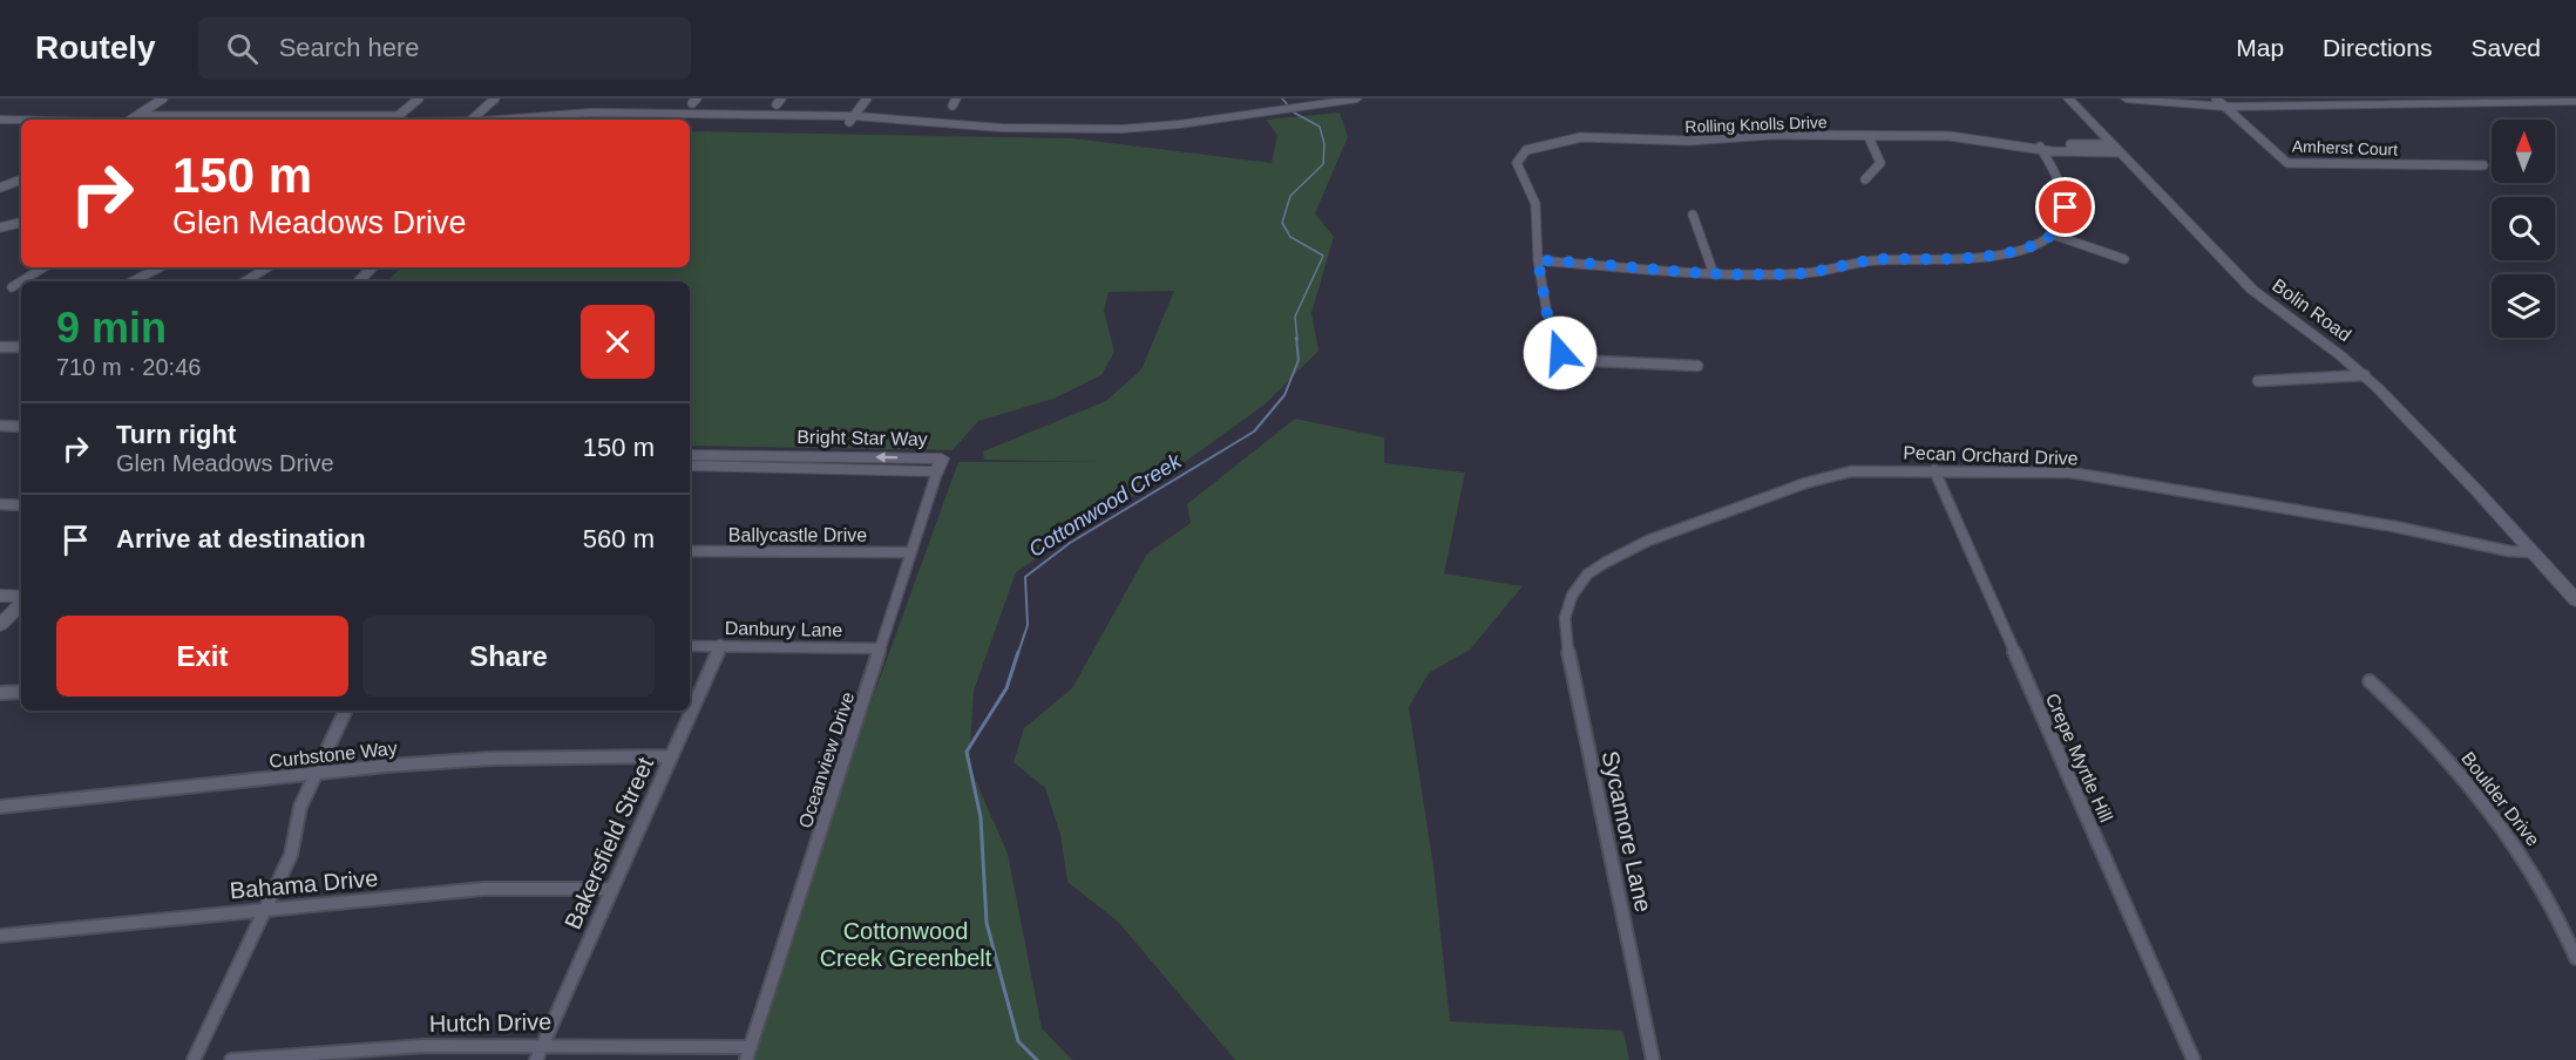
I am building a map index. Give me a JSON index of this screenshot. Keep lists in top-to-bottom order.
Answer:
{
  "streets": {
    "main road": ["Bolin Road", "Bright Star Way"],
    "street": [
      "Rolling Knolls Drive",
      "Amherst Court",
      "Pecan Orchard Drive",
      "Ballycastle Drive",
      "Danbury Lane",
      "Curbstone Way",
      "Crepe Myrtle Hill",
      "Oceanview Drive",
      "Boulder Drive",
      "Sycamore Lane",
      "Bakersfield Street",
      "Bahama Drive",
      "Hutch Drive"
    ]
  },
  "crossings": [
    ["Rolling Knolls Drive", "Bolin Road"],
    ["Bolin Road", "Pecan Orchard Drive"],
    ["Bright Star Way", "Oceanview Drive"],
    ["Pecan Orchard Drive", "Crepe Myrtle Hill"],
    ["Pecan Orchard Drive", "Sycamore Lane"],
    ["Ballycastle Drive", "Oceanview Drive"],
    ["Danbury Lane", "Oceanview Drive"],
    ["Danbury Lane", "Bakersfield Street"],
    ["Curbstone Way", "Bakersfield Street"],
    ["Oceanview Drive", "Hutch Drive"],
    ["Bakersfield Street", "Bahama Drive"],
    ["Bakersfield Street", "Hutch Drive"]
  ],
  "water": ["Cottonwood Creek"],
  "parks": ["Cottonwood Creek Greenbelt"],
  "north": "top",
  "page": {
    "header": "Routely",
    "search": "Search here",
    "nav": ["Map", "Directions", "Saved"],
    "turn": ["150 m", "Glen Meadows Drive"],
    "heading": ["9 min", "710 m · 20:46"],
    "list": [
      {
        "name": "Turn right",
        "note": "Glen Meadows Drive",
        "value": "150 m"
      },
      {
        "name": "Arrive at destination",
        "value": "560 m"
      }
    ],
    "buttons": ["Exit", "Share"]
  }
}
